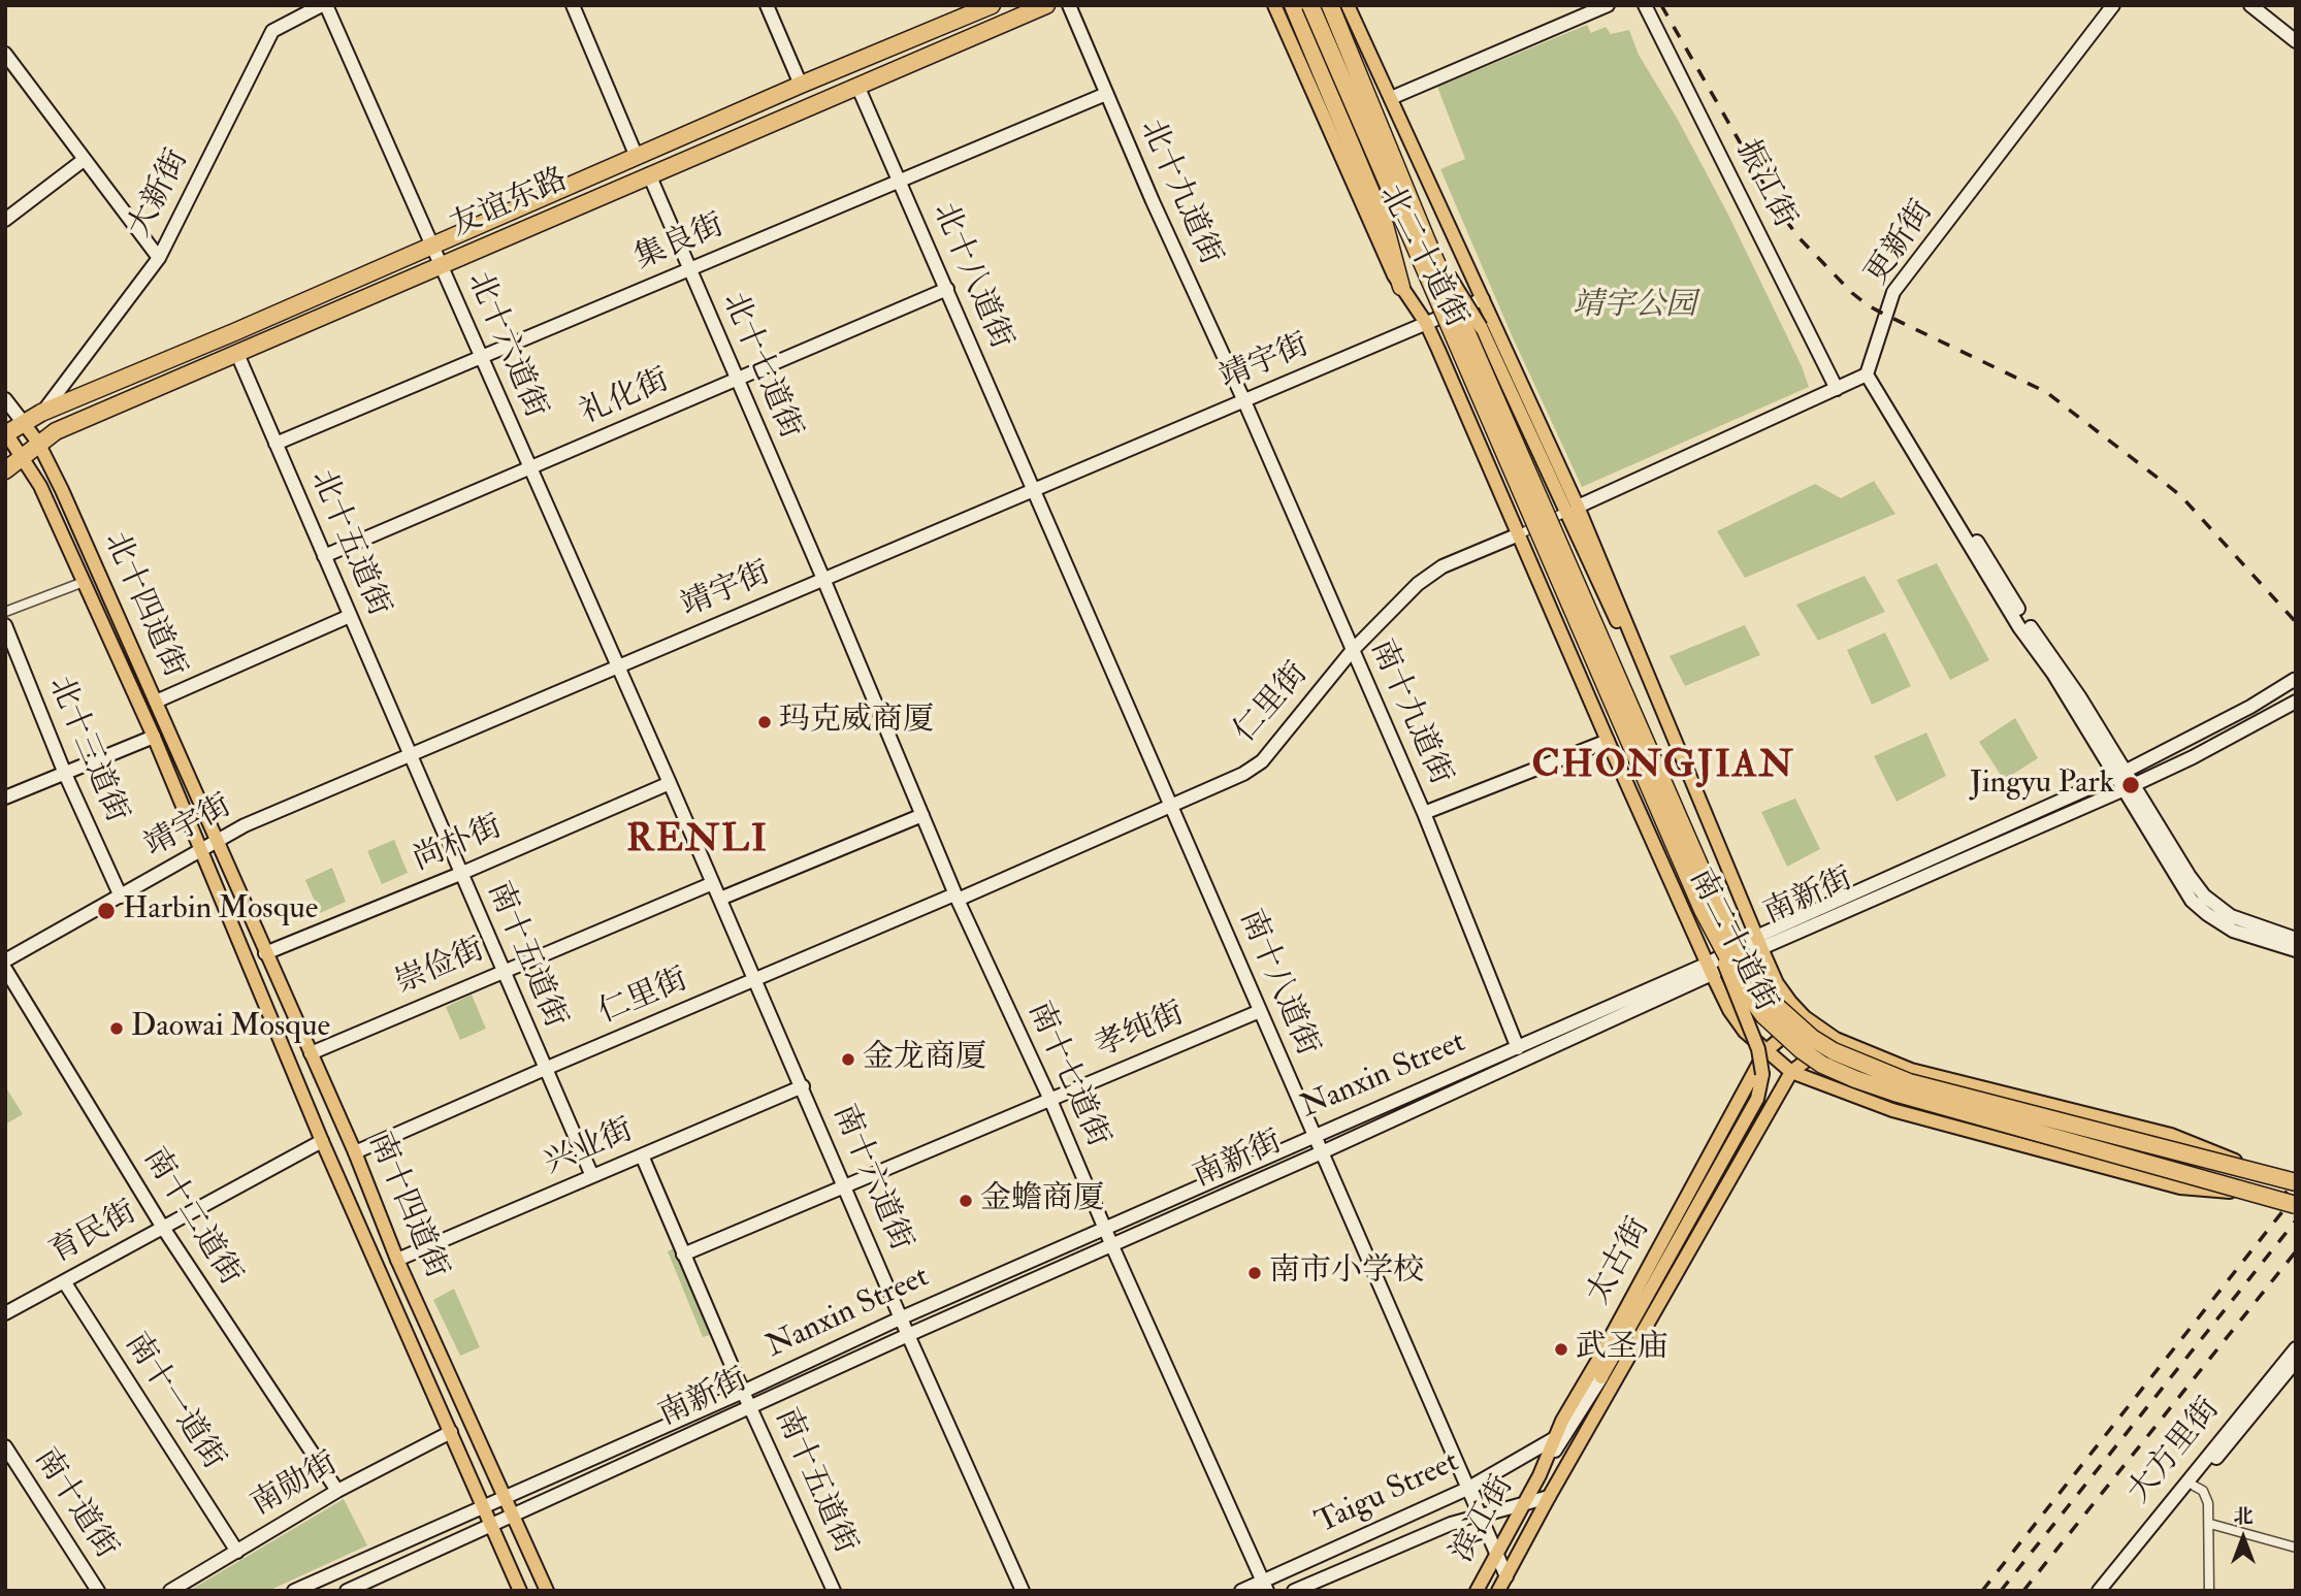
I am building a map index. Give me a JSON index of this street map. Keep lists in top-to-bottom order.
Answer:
{
  "streets": {
    "highway": ["友谊东路"],
    "main road": [
      "北二十道街",
      "北十四道街",
      "南二十道街",
      "南十四道街",
      "太古街",
      "滨江街"
    ],
    "street": [
      "振江街",
      "北十九道街",
      "大新街",
      "集良街",
      "更新街",
      "北十八道街",
      "北十六道街",
      "靖宇街",
      "北十七道街",
      "礼化街",
      "北十五道街",
      "仁里街",
      "南十九道街",
      "北十三道街",
      "尚朴街",
      "南新街",
      "南十五道街",
      "崇俭街",
      "南十八道街",
      "孝纯街",
      "南十七道街",
      "Nanxin Street",
      "兴业街",
      "南十六道街",
      "南十二道街",
      "育民街",
      "南十一道街",
      "大方里街",
      "南勋街",
      "Taigu Street",
      "南十道街"
    ]
  },
  "crossings": [
    ["北十九道街", "集良街"],
    ["北十九道街", "靖宇街"],
    ["北十九道街", "南十九道街"],
    ["大新街", "友谊东路"],
    ["大新街", "北十六道街"],
    ["友谊东路", "北十八道街"],
    ["友谊东路", "北十六道街"],
    ["友谊东路", "北十七道街"],
    ["友谊东路", "北十五道街"],
    ["友谊东路", "北十四道街"],
    ["集良街", "北十八道街"],
    ["集良街", "北十六道街"],
    ["集良街", "北十七道街"],
    ["集良街", "北十五道街"],
    ["北二十道街", "靖宇街"],
    ["北二十道街", "仁里街"],
    ["北二十道街", "南二十道街"],
    ["北十八道街", "靖宇街"],
    ["北十八道街", "礼化街"],
    ["北十八道街", "南十八道街"],
    ["北十六道街", "靖宇街"],
    ["北十六道街", "礼化街"],
    ["北十六道街", "南十六道街"],
    ["靖宇街", "北十七道街"],
    ["靖宇街", "北十五道街"],
    ["靖宇街", "北十四道街"],
    ["靖宇街", "南十九道街"],
    ["靖宇街", "北十三道街"],
    ["靖宇街", "南十五道街"],
    ["靖宇街", "南十八道街"],
    ["靖宇街", "南十七道街"],
    ["靖宇街", "南十六道街"],
    ["靖宇街", "南十四道街"],
    ["北十七道街", "礼化街"],
    ["北十七道街", "南十七道街"],
    ["礼化街", "北十五道街"],
    ["北十五道街", "南十五道街"],
    ["北十四道街", "南新街"],
    ["北十四道街", "Nanxin Street"],
    ["北十四道街", "南十四道街"],
    ["北十四道街", "育民街"],
    ["北十四道街", "南勋街"],
    ["仁里街", "南十九道街"],
    ["仁里街", "南二十道街"],
    ["仁里街", "南十五道街"],
    ["仁里街", "南十八道街"],
    ["仁里街", "南十七道街"],
    ["仁里街", "南十六道街"],
    ["仁里街", "南十四道街"],
    ["南十九道街", "Nanxin Street"],
    ["尚朴街", "南十五道街"],
    ["尚朴街", "南十六道街"],
    ["尚朴街", "南十四道街"],
    ["南新街", "南二十道街"],
    ["南新街", "南十五道街"],
    ["南新街", "南十八道街"],
    ["南新街", "南十七道街"],
    ["南新街", "Nanxin Street"],
    ["南新街", "南十六道街"],
    ["南新街", "南十四道街"],
    ["南二十道街", "Nanxin Street"],
    ["南二十道街", "太古街"],
    ["南十五道街", "崇俭街"],
    ["南十五道街", "孝纯街"],
    ["南十五道街", "Nanxin Street"],
    ["南十五道街", "兴业街"],
    ["崇俭街", "南十六道街"],
    ["崇俭街", "南十四道街"],
    ["南十八道街", "孝纯街"],
    ["南十八道街", "Nanxin Street"],
    ["南十八道街", "太古街"],
    ["南十八道街", "Taigu Street"],
    ["南十八道街", "滨江街"],
    ["孝纯街", "南十七道街"],
    ["孝纯街", "南十六道街"],
    ["南十七道街", "Nanxin Street"],
    ["南十七道街", "Taigu Street"],
    ["Nanxin Street", "南十六道街"],
    ["Nanxin Street", "南十四道街"],
    ["兴业街", "南十六道街"],
    ["兴业街", "南十四道街"],
    ["南十二道街", "育民街"],
    ["南十二道街", "南勋街"],
    ["育民街", "南十一道街"],
    ["太古街", "Taigu Street"],
    ["太古街", "滨江街"],
    ["南十一道街", "南勋街"]
  ],
  "districts": ["CHONGJIAN", "RENLI"],
  "parks": ["靖宇公园"],
  "places": [
    "玛克威商厦",
    "Jingyu Park",
    "Harbin Mosque",
    "Daowai Mosque",
    "金龙商厦",
    "金蟾商厦",
    "南市小学校",
    "武圣庙"
  ],
  "north": "top"
}
